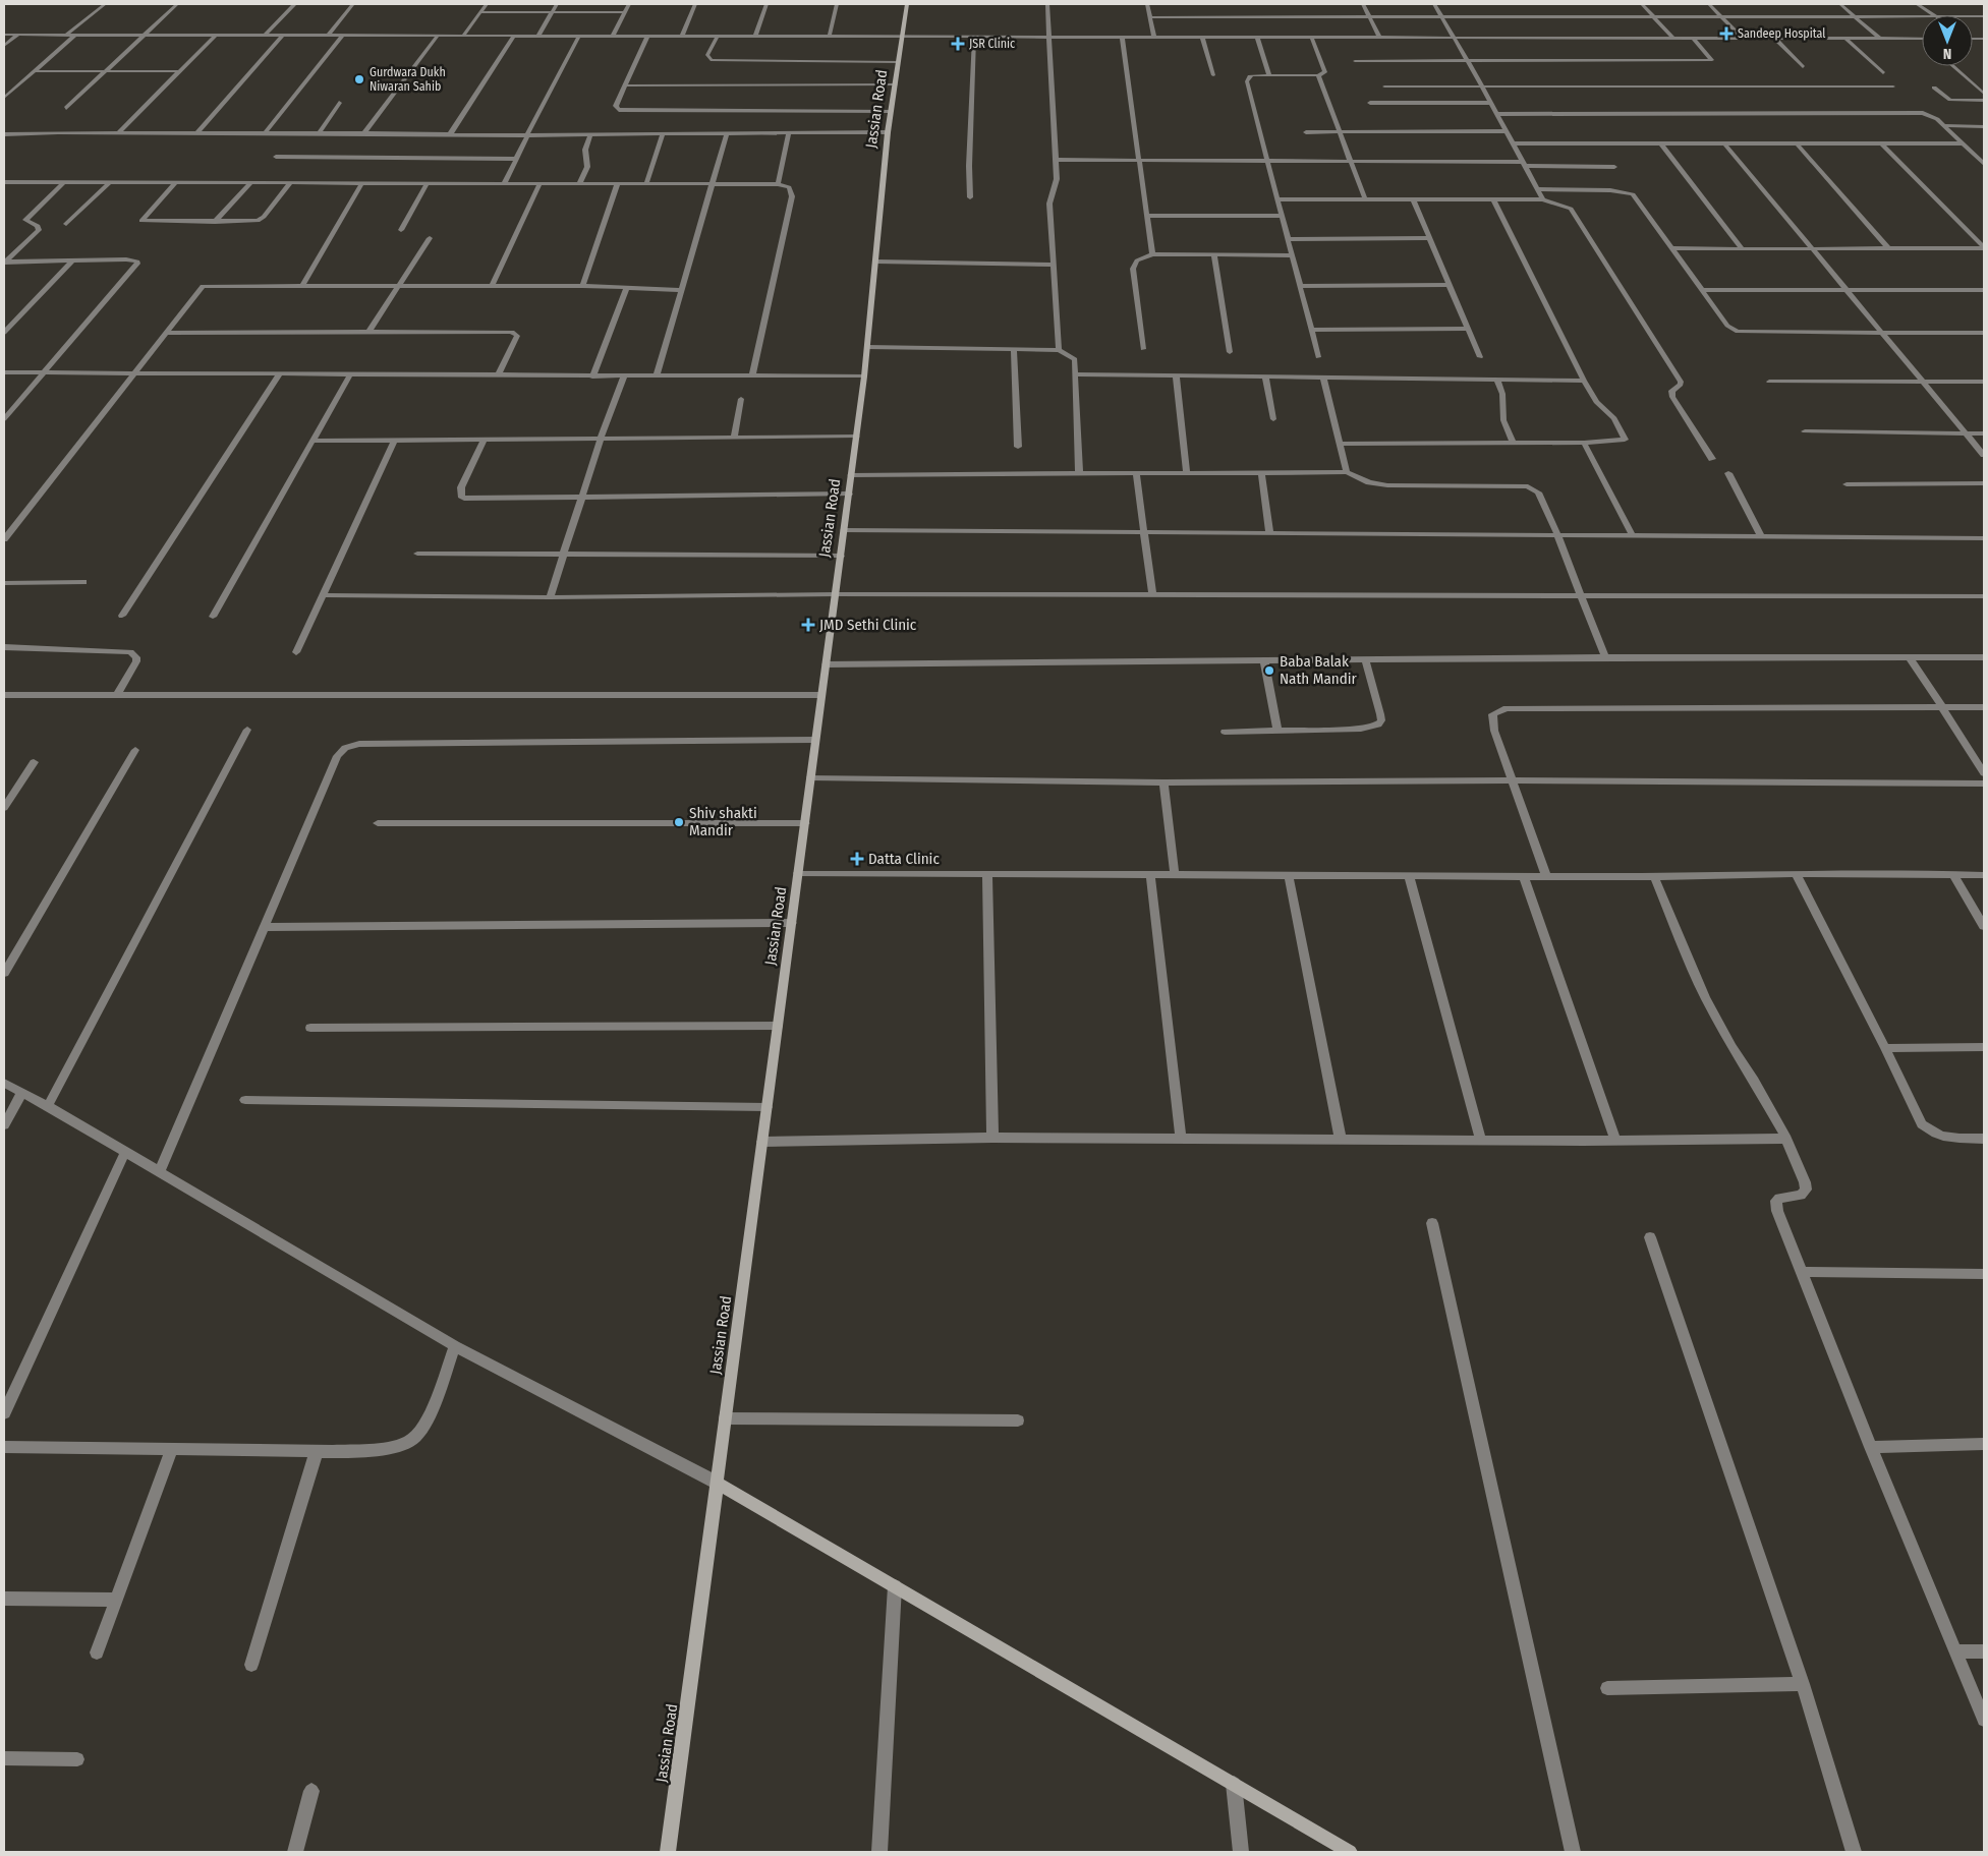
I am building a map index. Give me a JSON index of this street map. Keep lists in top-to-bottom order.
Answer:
{
  "streets": {
    "street": ["Jassian Road"]
  },
  "places": {
    "health": [
      "Sandeep Hospital",
      "JSR Clinic",
      "JMD Sethi Clinic",
      "Datta Clinic"
    ],
    "other": ["Gurdwara Dukh Niwaran Sahib", "Baba Balak Nath Mandir", "Shiv shakti Mandir"]
  },
  "north": "bottom"
}
